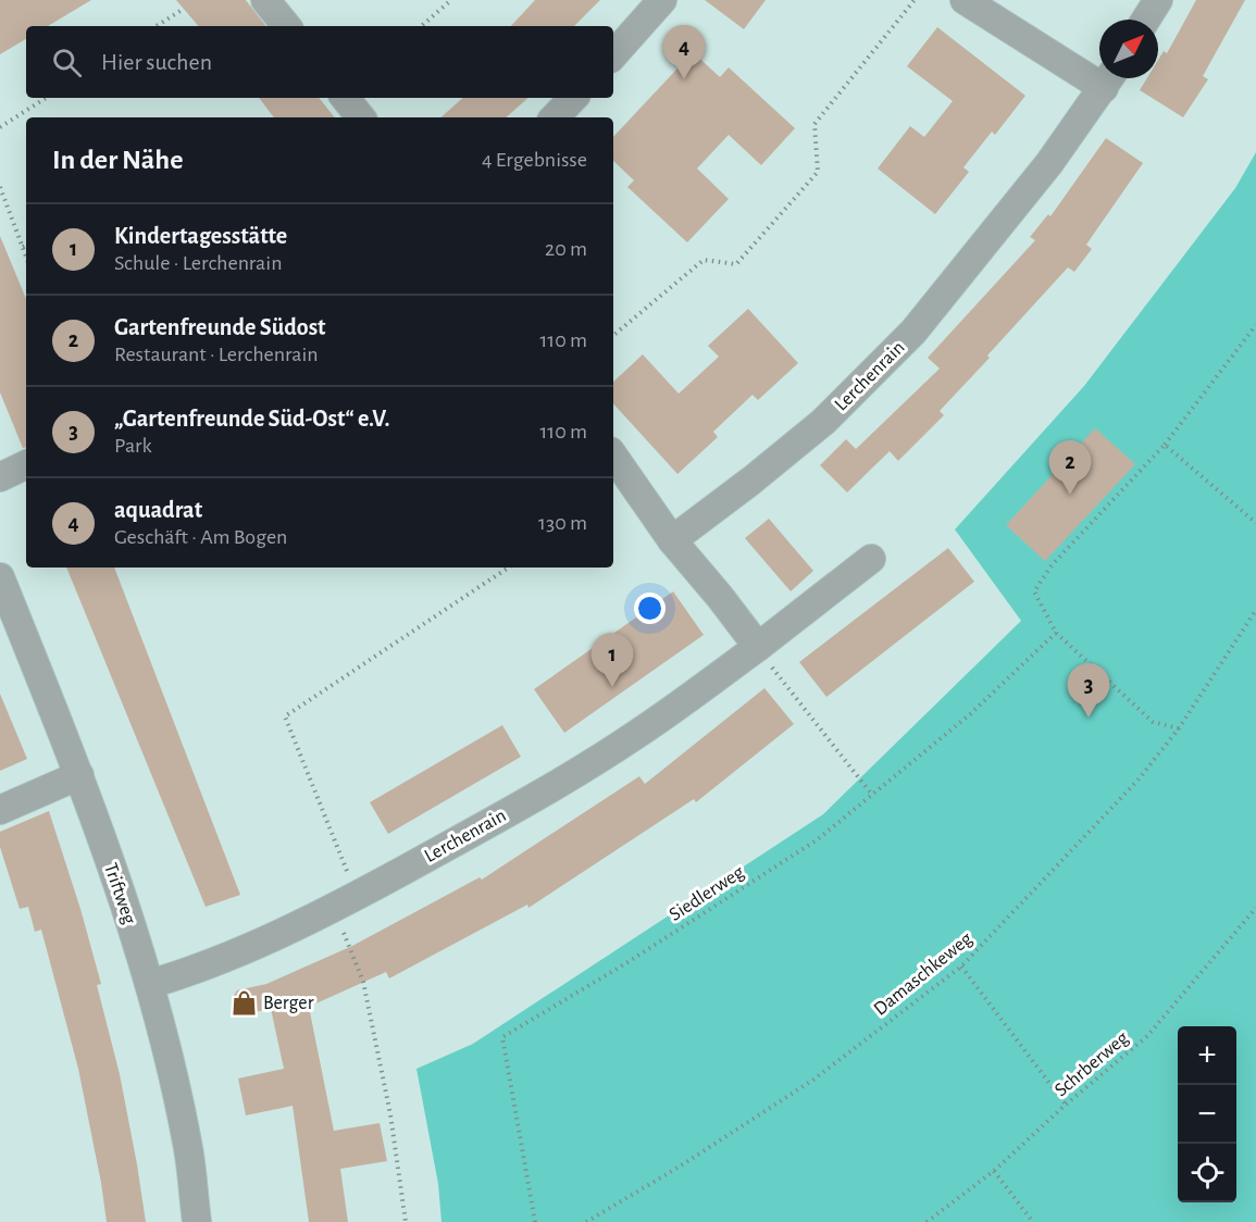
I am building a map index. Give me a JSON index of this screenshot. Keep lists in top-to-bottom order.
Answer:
{
  "streets": {
    "street": ["Lerchenrain", "Triftweg"],
    "path": ["Siedlerweg", "Damaschkeweg", "Schrberweg"]
  },
  "crossings": [
    ["Lerchenrain", "Triftweg"]
  ],
  "places": {
    "shop": ["Berger"]
  },
  "north": "top right",
  "page": {
    "pins": [
      "4",
      "2",
      "1",
      "3"
    ],
    "search": "Hier suchen",
    "heading": ["In der Nähe", "4 Ergebnisse"],
    "list": [
      {
        "mark": "1",
        "name": "Kindertagesstätte",
        "note": "Schule · Lerchenrain",
        "value": "20 m"
      },
      {
        "mark": "2",
        "name": "Gartenfreunde Südost",
        "note": "Restaurant · Lerchenrain",
        "value": "110 m"
      },
      {
        "mark": "3",
        "name": "„Gartenfreunde Süd-Ost“ e.V.",
        "note": "Park",
        "value": "110 m"
      },
      {
        "mark": "4",
        "name": "aquadrat",
        "note": "Geschäft · Am Bogen",
        "value": "130 m"
      }
    ],
    "map_buttons": ["+", "−"]
  }
}
